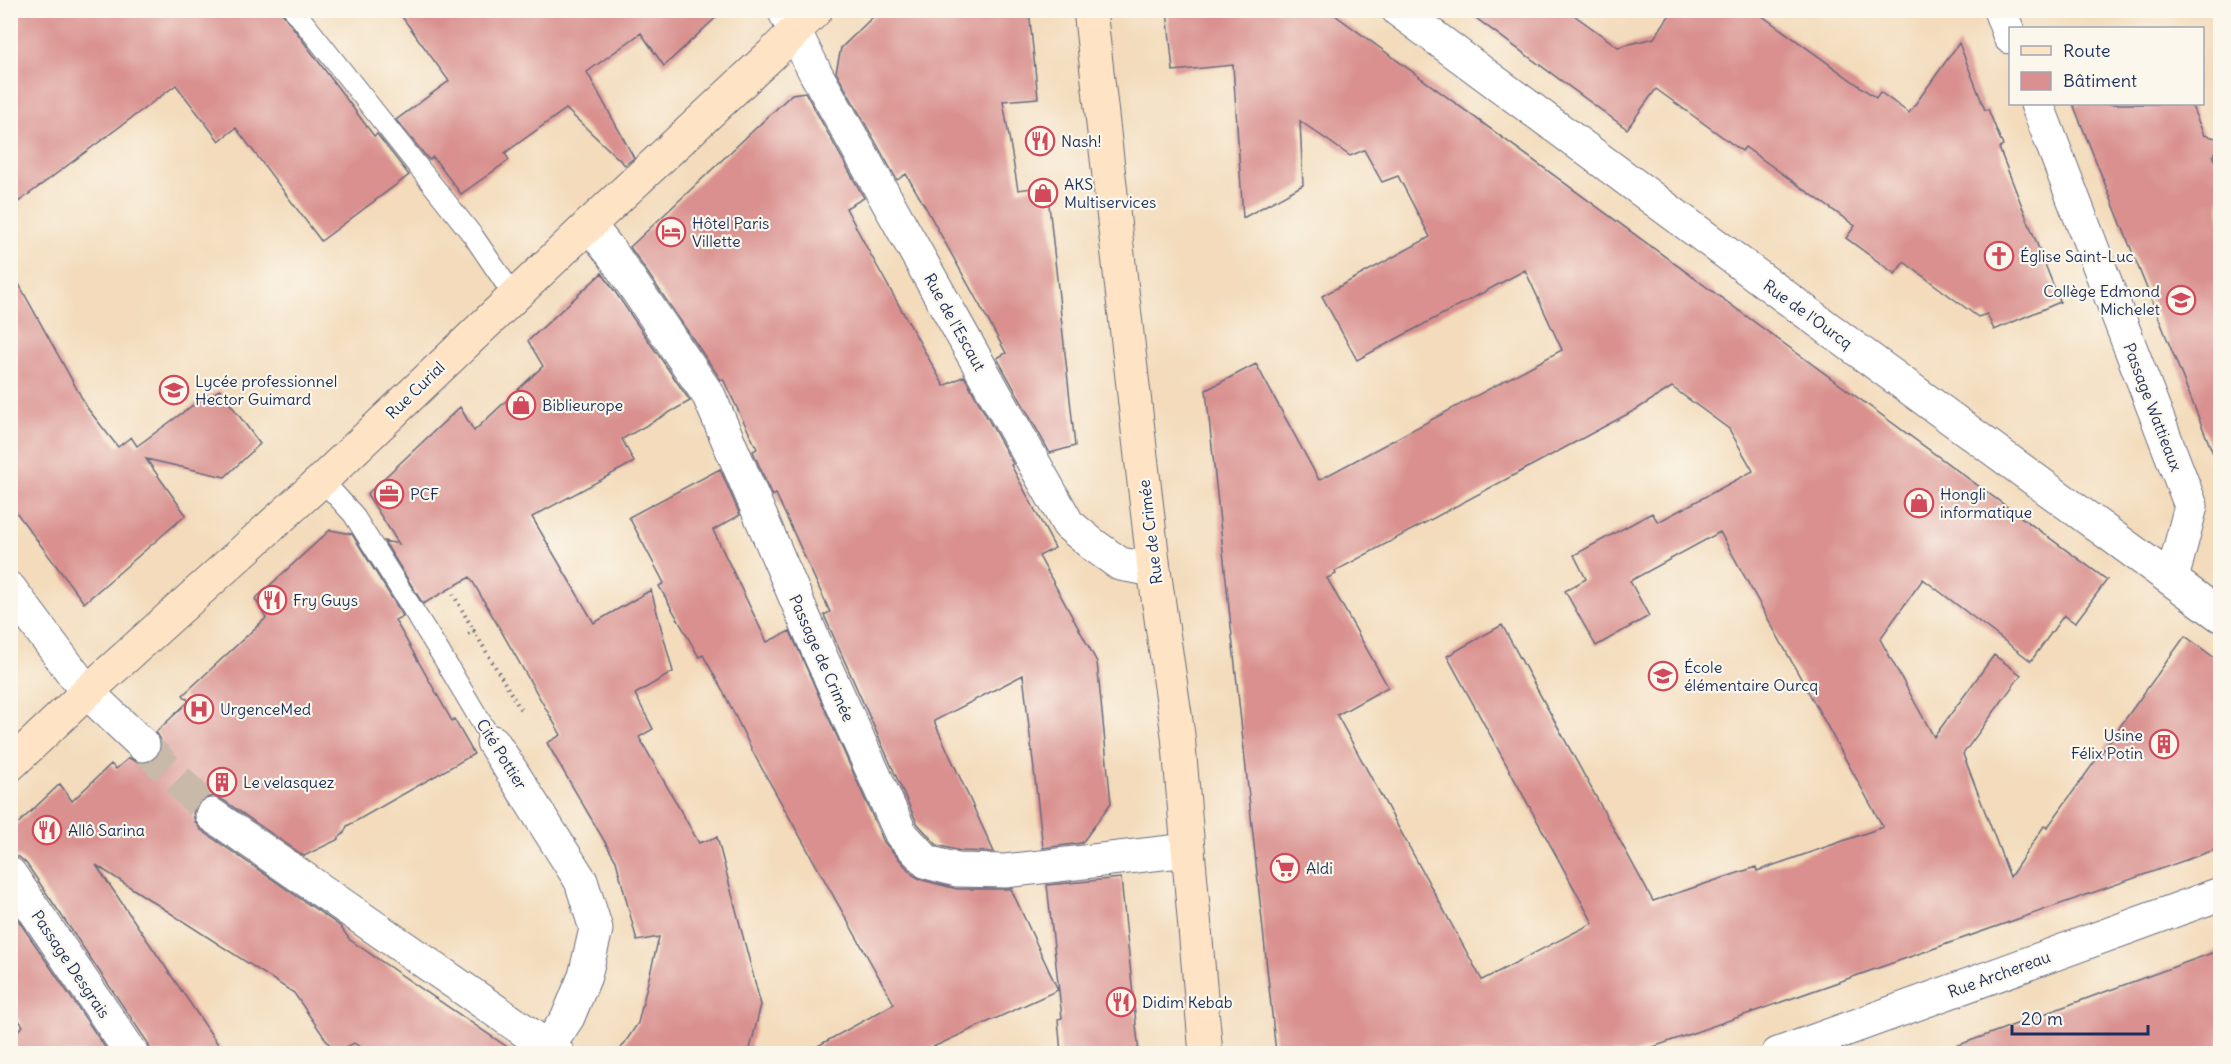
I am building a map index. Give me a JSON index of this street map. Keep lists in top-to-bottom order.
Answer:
{
  "streets": {
    "street": [
      "Rue de l'Ourcq",
      "Rue de l'Escaut",
      "Rue Curial",
      "Passage Wattieaux",
      "Rue de Crimée",
      "Passage de Crimée",
      "Cité Pottier",
      "Passage Desgrais",
      "Rue Archereau"
    ]
  },
  "crossings": [
    ["Rue de l'Ourcq", "Passage Wattieaux"],
    ["Rue de l'Escaut", "Rue Curial"],
    ["Rue de l'Escaut", "Rue de Crimée"],
    ["Rue Curial", "Passage de Crimée"],
    ["Rue Curial", "Cité Pottier"],
    ["Rue de Crimée", "Passage de Crimée"]
  ],
  "places": {
    "restaurant": [
      "Nash!",
      "Fry Guys",
      "Allô Sarina",
      "Didim Kebab"
    ],
    "shop": ["AKS Multiservices", "Biblieurope", "Hongli informatique"],
    "hotel": ["Hôtel Paris Villette"],
    "church": ["Église Saint-Luc"],
    "school or university": ["Collège Edmond Michelet", "Lycée professionnel Hector Guimard", "École élémentaire Ourcq"],
    "office": ["PCF"],
    "hospital": ["UrgenceMed"],
    "building": ["Usine Félix Potin", "Le velasquez"],
    "supermarket": ["Aldi"]
  },
  "legend": ["Route", "Bâtiment"],
  "scale_bar": "20 m"
}
